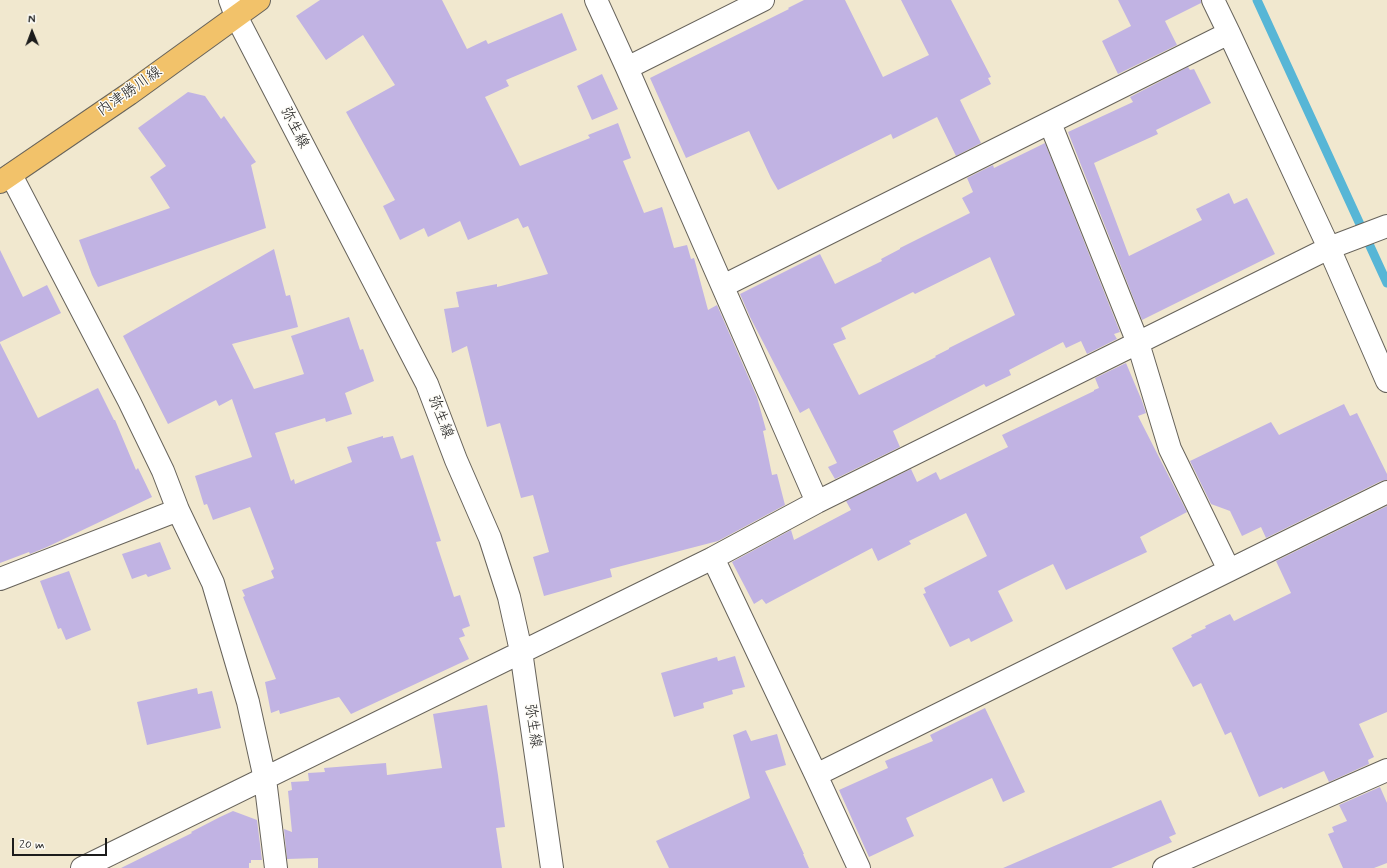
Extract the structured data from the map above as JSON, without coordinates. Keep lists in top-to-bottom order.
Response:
{
  "streets": {
    "main road": ["内津勝川線"],
    "street": ["弥生線"]
  },
  "crossings": [
    ["内津勝川線", "弥生線"]
  ],
  "scale_bar": "20 m",
  "north": "top"
}
